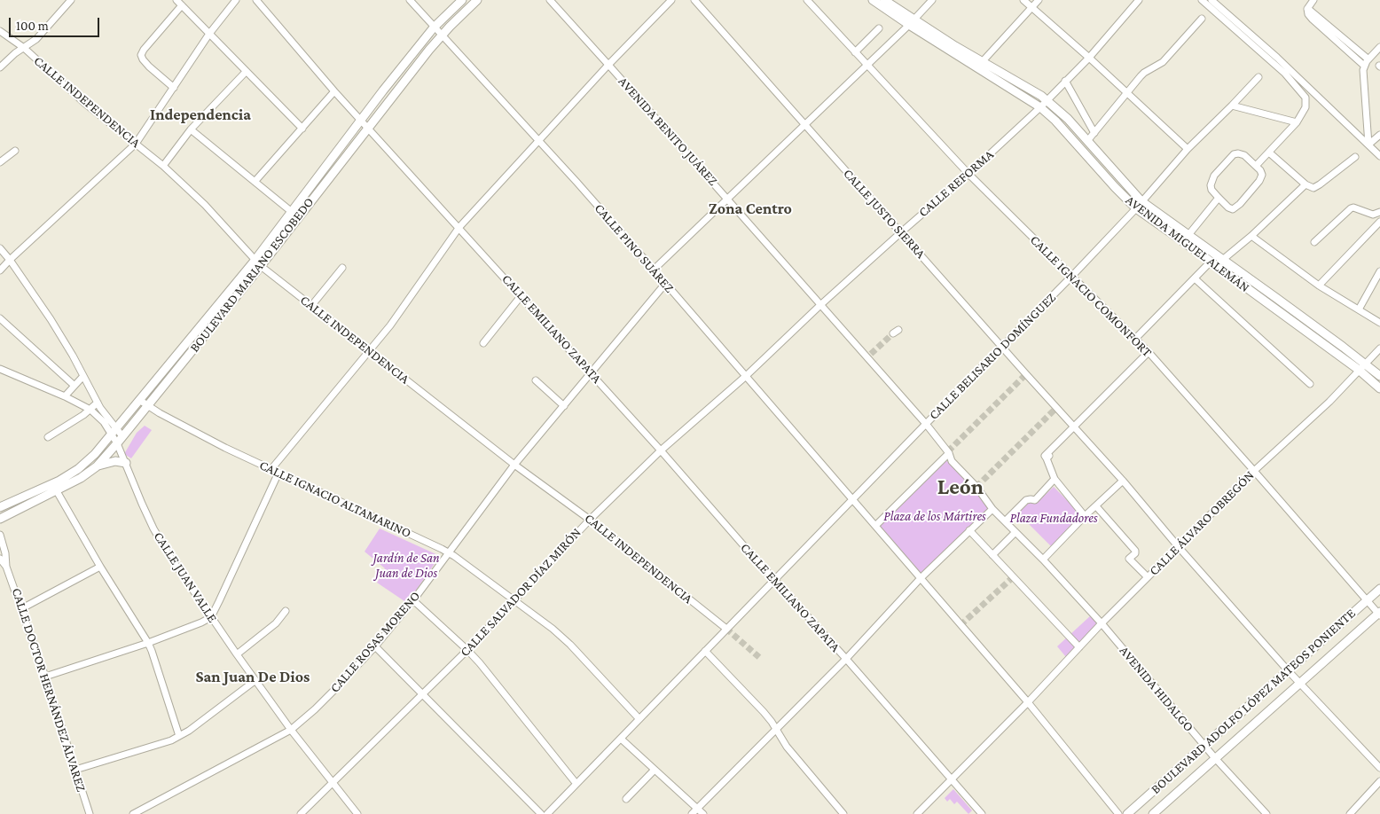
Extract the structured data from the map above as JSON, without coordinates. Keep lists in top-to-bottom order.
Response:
{
  "streets": {
    "main road": ["AVENIDA MIGUEL ALEMÁN", "BOULEVARD MARIANO ESCOBEDO", "BOULEVARD ADOLFO LÓPEZ MATEOS PONIENTE"],
    "street": [
      "CALLE INDEPENDENCIA",
      "AVENIDA BENITO JUÁREZ",
      "CALLE REFORMA",
      "CALLE JUSTO SIERRA",
      "CALLE PINO SUÁREZ",
      "CALLE IGNACIO COMONFORT",
      "CALLE EMILIANO ZAPATA",
      "CALLE BELISARIO DOMÍNGUEZ",
      "CALLE IGNACIO ALTAMARINO",
      "CALLE ÁLVARO OBREGÓN",
      "CALLE JUAN VALLE",
      "CALLE SALVADOR DÍAZ MIRÓN",
      "CALLE ROSAS MORENO",
      "AVENIDA HIDALGO",
      "CALLE DOCTOR HERNÁNDEZ ÁLVAREZ"
    ]
  },
  "crossings": [
    ["CALLE INDEPENDENCIA", "BOULEVARD MARIANO ESCOBEDO"],
    ["CALLE INDEPENDENCIA", "CALLE BELISARIO DOMÍNGUEZ"],
    ["CALLE INDEPENDENCIA", "CALLE SALVADOR DÍAZ MIRÓN"],
    ["CALLE INDEPENDENCIA", "CALLE ROSAS MORENO"],
    ["AVENIDA BENITO JUÁREZ", "CALLE REFORMA"],
    ["AVENIDA BENITO JUÁREZ", "CALLE BELISARIO DOMÍNGUEZ"],
    ["AVENIDA BENITO JUÁREZ", "AVENIDA HIDALGO"],
    ["CALLE REFORMA", "CALLE JUSTO SIERRA"],
    ["CALLE REFORMA", "AVENIDA MIGUEL ALEMÁN"],
    ["CALLE REFORMA", "CALLE PINO SUÁREZ"],
    ["CALLE REFORMA", "CALLE IGNACIO COMONFORT"],
    ["CALLE REFORMA", "CALLE SALVADOR DÍAZ MIRÓN"],
    ["CALLE JUSTO SIERRA", "CALLE BELISARIO DOMÍNGUEZ"],
    ["CALLE JUSTO SIERRA", "CALLE ÁLVARO OBREGÓN"],
    ["CALLE JUSTO SIERRA", "BOULEVARD ADOLFO LÓPEZ MATEOS PONIENTE"],
    ["AVENIDA MIGUEL ALEMÁN", "CALLE BELISARIO DOMÍNGUEZ"],
    ["AVENIDA MIGUEL ALEMÁN", "CALLE ÁLVARO OBREGÓN"],
    ["CALLE PINO SUÁREZ", "BOULEVARD MARIANO ESCOBEDO"],
    ["CALLE PINO SUÁREZ", "CALLE BELISARIO DOMÍNGUEZ"],
    ["CALLE PINO SUÁREZ", "CALLE ÁLVARO OBREGÓN"],
    ["CALLE PINO SUÁREZ", "CALLE SALVADOR DÍAZ MIRÓN"],
    ["CALLE PINO SUÁREZ", "CALLE ROSAS MORENO"],
    ["BOULEVARD MARIANO ESCOBEDO", "CALLE EMILIANO ZAPATA"],
    ["BOULEVARD MARIANO ESCOBEDO", "CALLE IGNACIO ALTAMARINO"],
    ["BOULEVARD MARIANO ESCOBEDO", "CALLE JUAN VALLE"],
    ["CALLE IGNACIO COMONFORT", "CALLE BELISARIO DOMÍNGUEZ"],
    ["CALLE IGNACIO COMONFORT", "CALLE ÁLVARO OBREGÓN"],
    ["CALLE IGNACIO COMONFORT", "BOULEVARD ADOLFO LÓPEZ MATEOS PONIENTE"],
    ["CALLE EMILIANO ZAPATA", "CALLE BELISARIO DOMÍNGUEZ"],
    ["CALLE EMILIANO ZAPATA", "CALLE ÁLVARO OBREGÓN"],
    ["CALLE EMILIANO ZAPATA", "CALLE SALVADOR DÍAZ MIRÓN"],
    ["CALLE EMILIANO ZAPATA", "CALLE ROSAS MORENO"],
    ["CALLE BELISARIO DOMÍNGUEZ", "CALLE IGNACIO ALTAMARINO"],
    ["CALLE IGNACIO ALTAMARINO", "CALLE SALVADOR DÍAZ MIRÓN"],
    ["CALLE IGNACIO ALTAMARINO", "CALLE ROSAS MORENO"],
    ["CALLE ÁLVARO OBREGÓN", "AVENIDA HIDALGO"],
    ["CALLE JUAN VALLE", "CALLE SALVADOR DÍAZ MIRÓN"],
    ["CALLE JUAN VALLE", "CALLE ROSAS MORENO"],
    ["AVENIDA HIDALGO", "BOULEVARD ADOLFO LÓPEZ MATEOS PONIENTE"]
  ],
  "districts": [
    "Independencia",
    "Zona Centro",
    "León",
    "San Juan De Dios"
  ],
  "parks": ["Plaza de los Mártires", "Plaza Fundadores", "Jardín de San Juan de Dios"],
  "scale_bar": "100 m"
}
